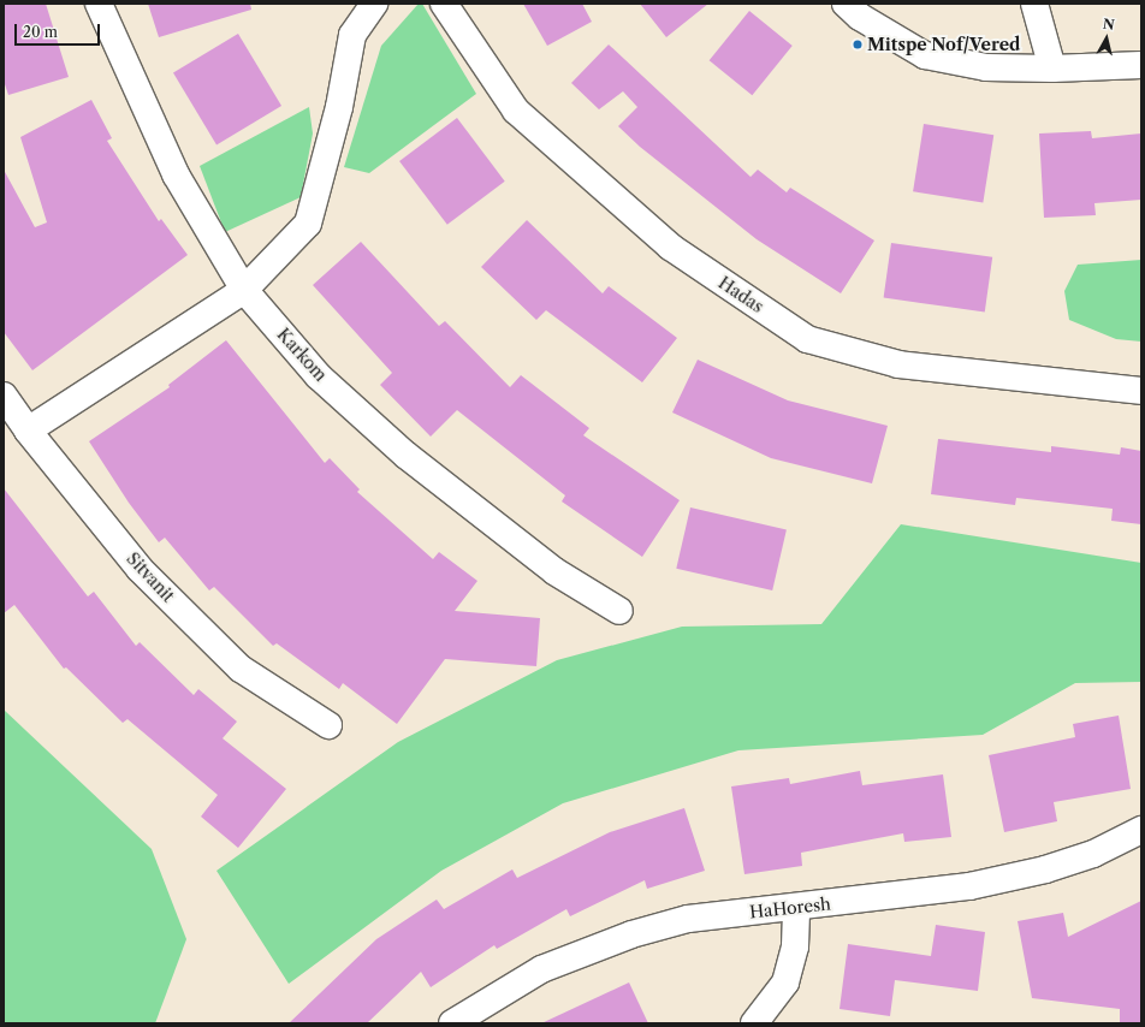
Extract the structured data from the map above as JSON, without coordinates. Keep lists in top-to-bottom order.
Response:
{
  "streets": {
    "street": [
      "Hadas",
      "Karkom",
      "Sitvanit",
      "HaHoresh"
    ]
  },
  "places": ["Mitspe Nof/Vered"],
  "scale_bar": "20 m",
  "north": "top"
}
